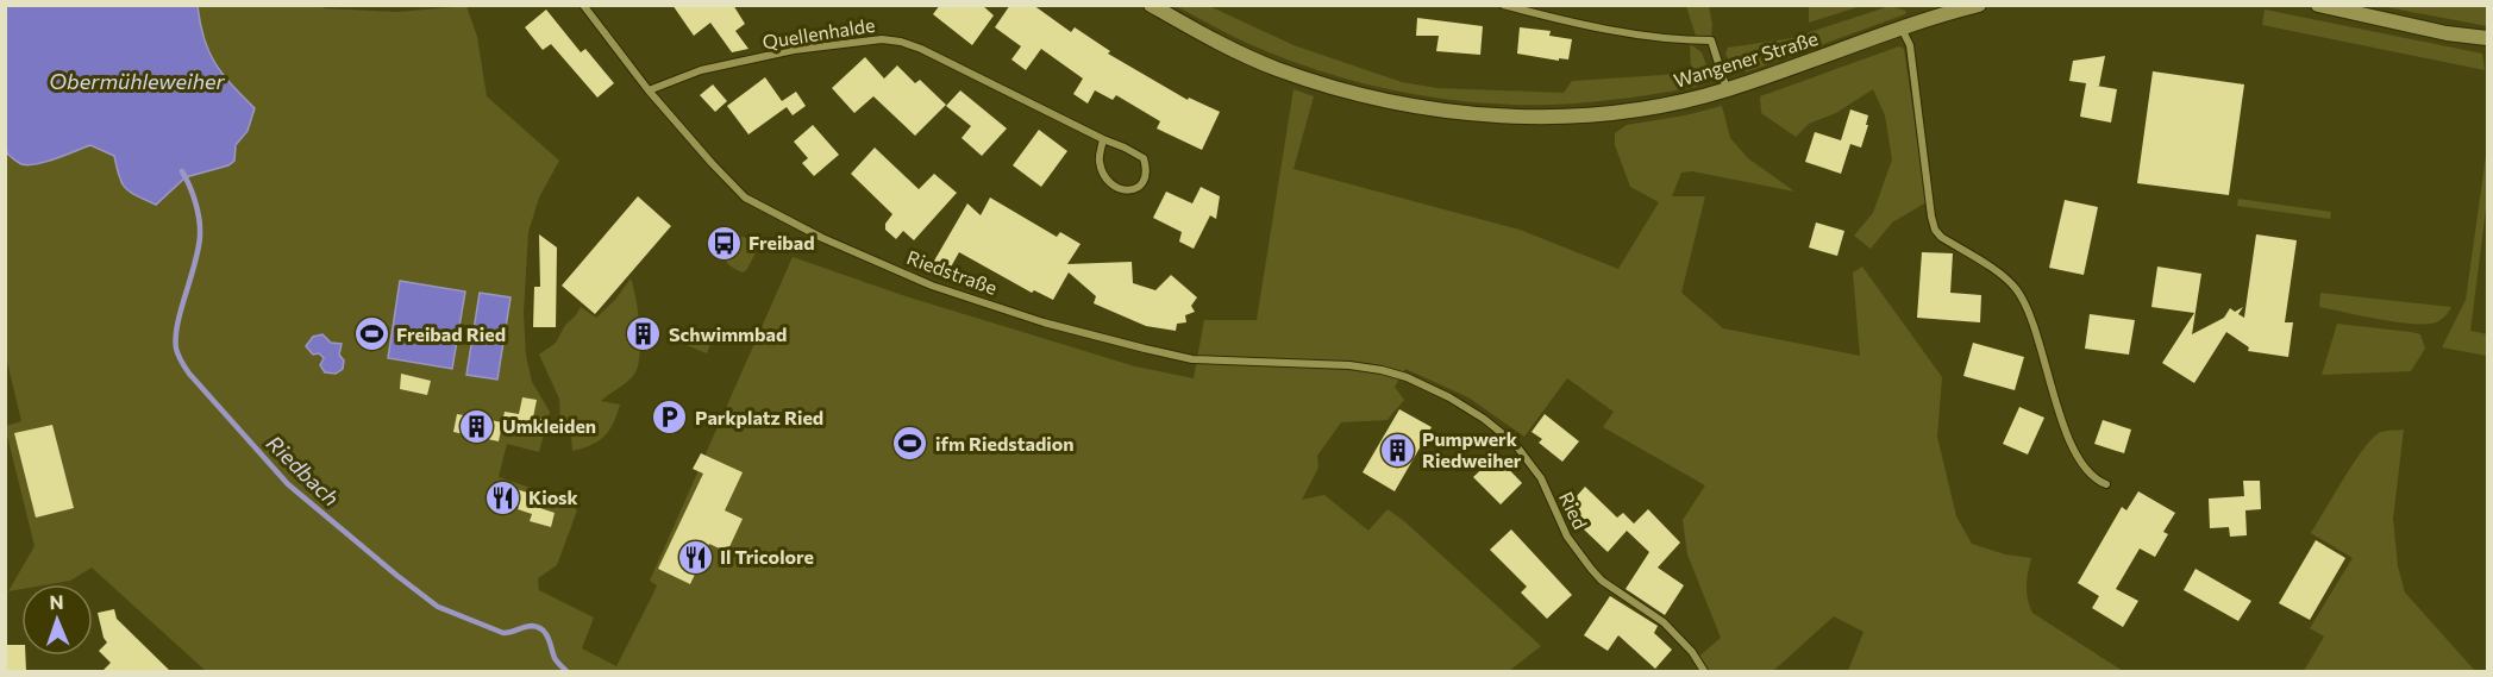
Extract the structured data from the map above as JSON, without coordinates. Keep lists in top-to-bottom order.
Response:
{
  "streets": {
    "main road": ["Wangener Straße"],
    "street": ["Quellenhalde", "Riedstraße", "Ried"]
  },
  "crossings": [
    ["Quellenhalde", "Riedstraße"],
    ["Riedstraße", "Ried"]
  ],
  "water": ["Obermühleweiher", "Riedbach"],
  "places": {
    "bus stop": ["Freibad"],
    "sports": ["Freibad Ried", "ifm Riedstadion"],
    "building": ["Schwimmbad", "Umkleiden", "Pumpwerk Riedweiher"],
    "parking": ["Parkplatz Ried"],
    "restaurant": ["Kiosk", "Il Tricolore"]
  },
  "north": "top"
}
